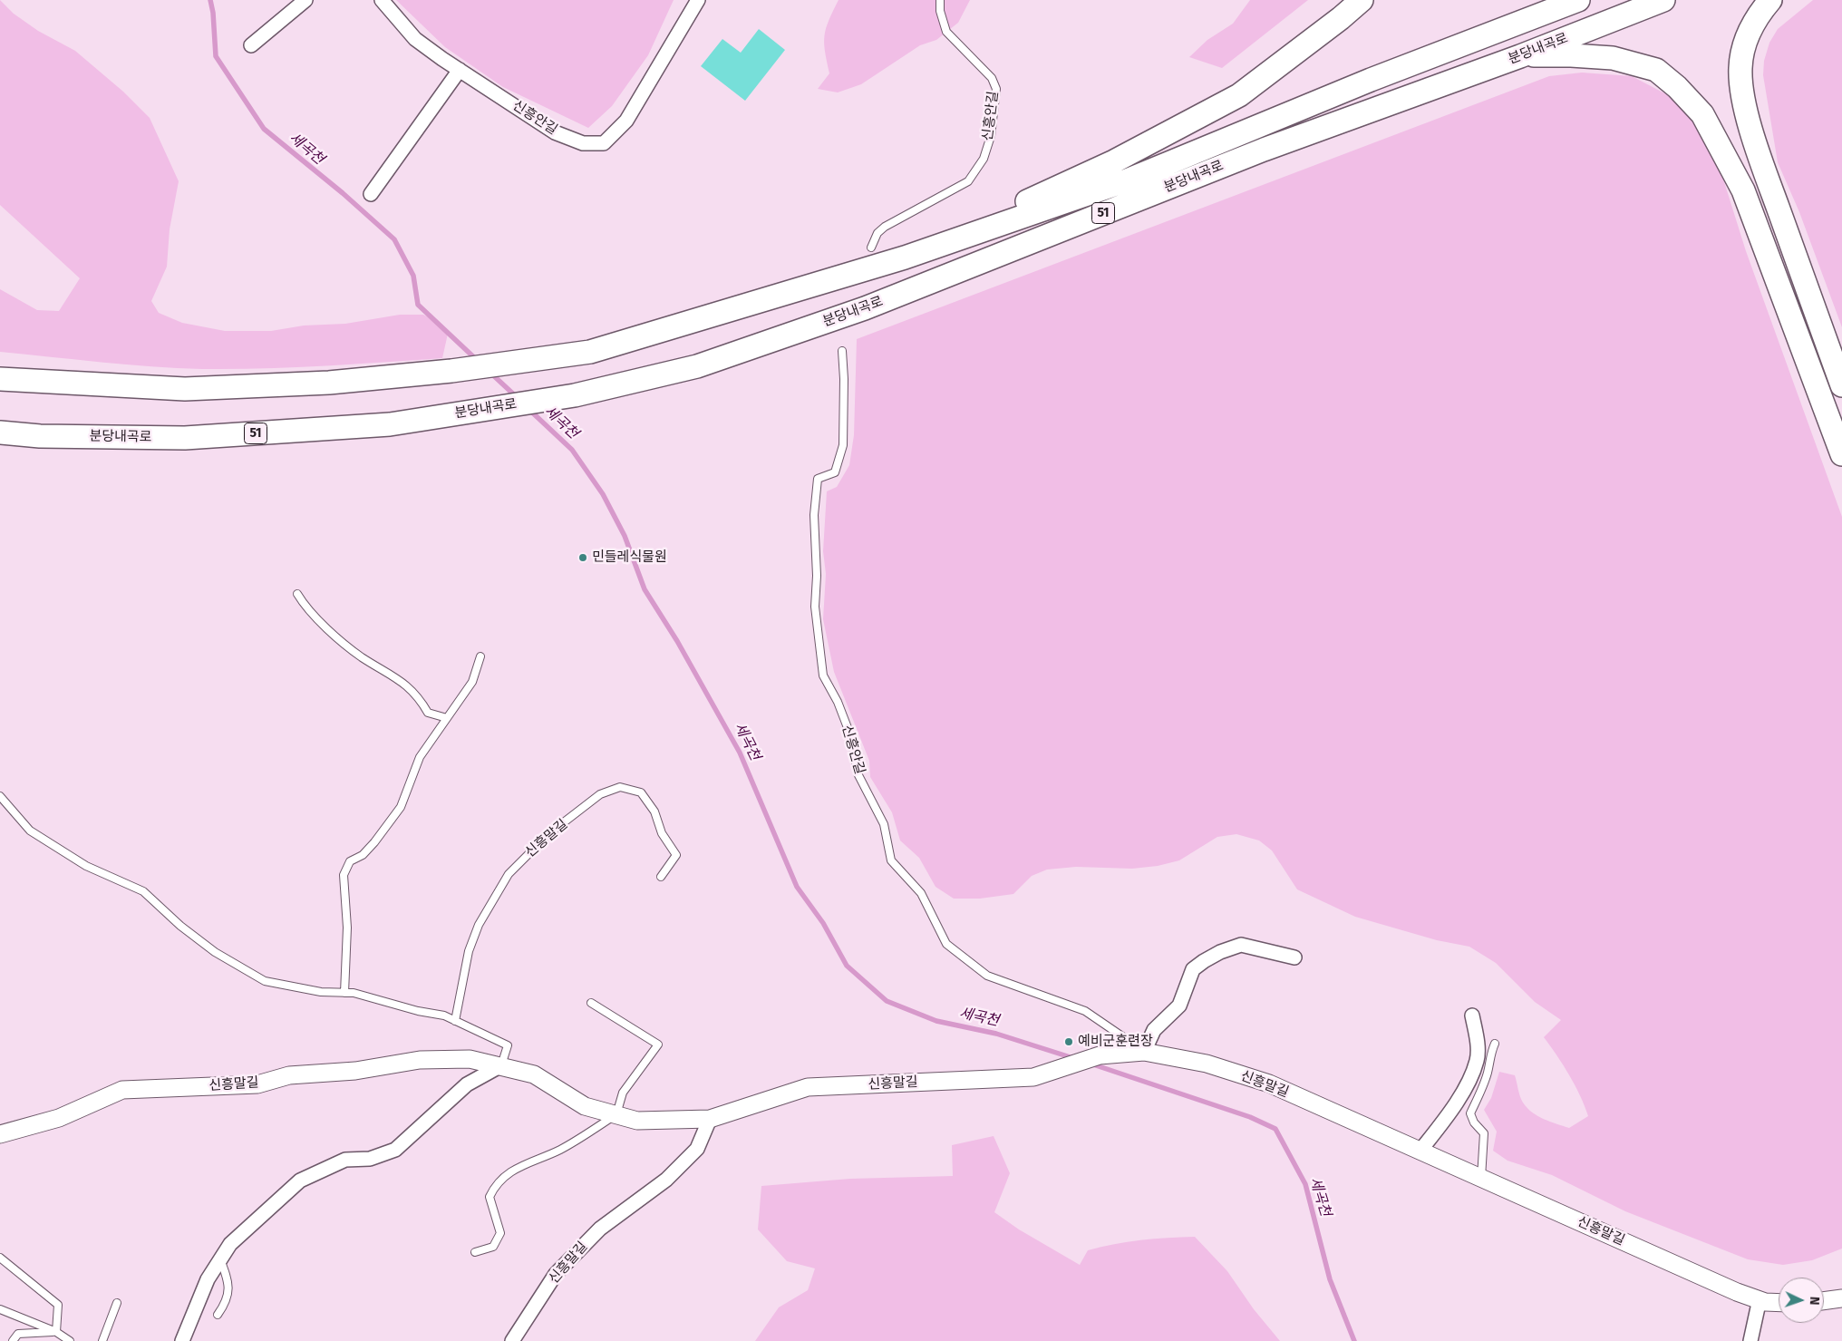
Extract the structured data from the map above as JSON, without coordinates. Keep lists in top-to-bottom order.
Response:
{
  "streets": {
    "highway": ["분당내곡로", "51"],
    "street": ["신흥안길", "신흥말길"]
  },
  "crossings": [
    ["신흥안길", "신흥말길"]
  ],
  "water": ["세곡천"],
  "places": ["민들레식물원", "예비군훈련장"],
  "north": "right"
}
